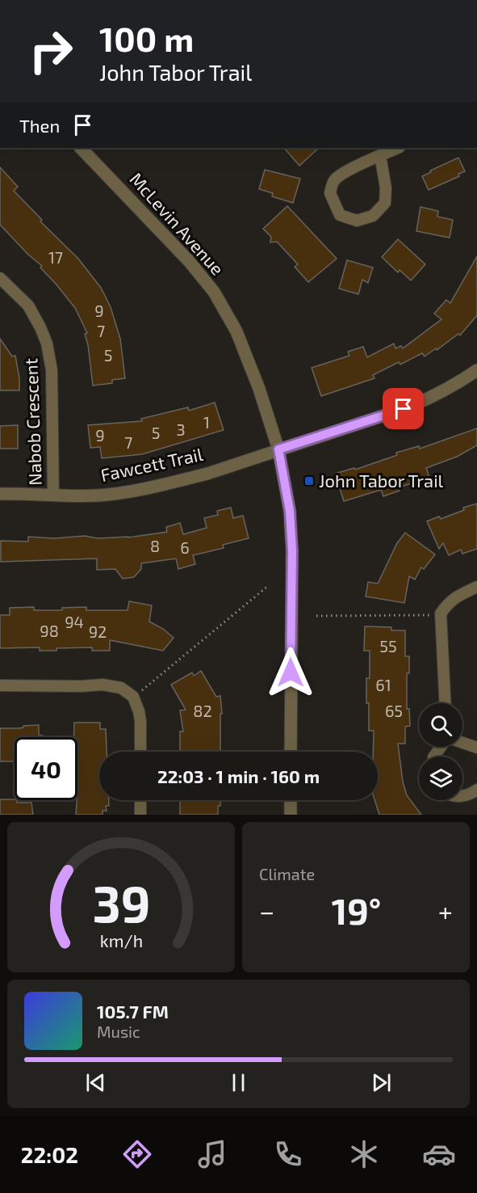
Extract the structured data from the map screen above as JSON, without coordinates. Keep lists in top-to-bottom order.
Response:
{
  "streets": {
    "street": ["McLevin Avenue", "Nabob Crescent", "Fawcett Trail"]
  },
  "crossings": [
    ["McLevin Avenue", "Fawcett Trail"],
    ["Nabob Crescent", "Fawcett Trail"]
  ],
  "places": {
    "transit": ["John Tabor Trail"]
  },
  "house_numbers": [
    "17",
    "9",
    "7",
    "5",
    "1",
    "3",
    "5",
    "9",
    "7",
    "8",
    "6",
    "94",
    "98",
    "92",
    "55",
    "61",
    "82",
    "65"
  ],
  "page": {
    "turn": ["100 m", "John Tabor Trail"],
    "then": "Then",
    "limit": "40",
    "trip": "22:03 · 1 min · 160 m",
    "tile": "Climate",
    "heat": ["−", "19°", "+"],
    "song": ["105.7 FM", "Music"],
    "tabs": "22:02",
    "gauge": ["39", "km/h"]
  }
}
